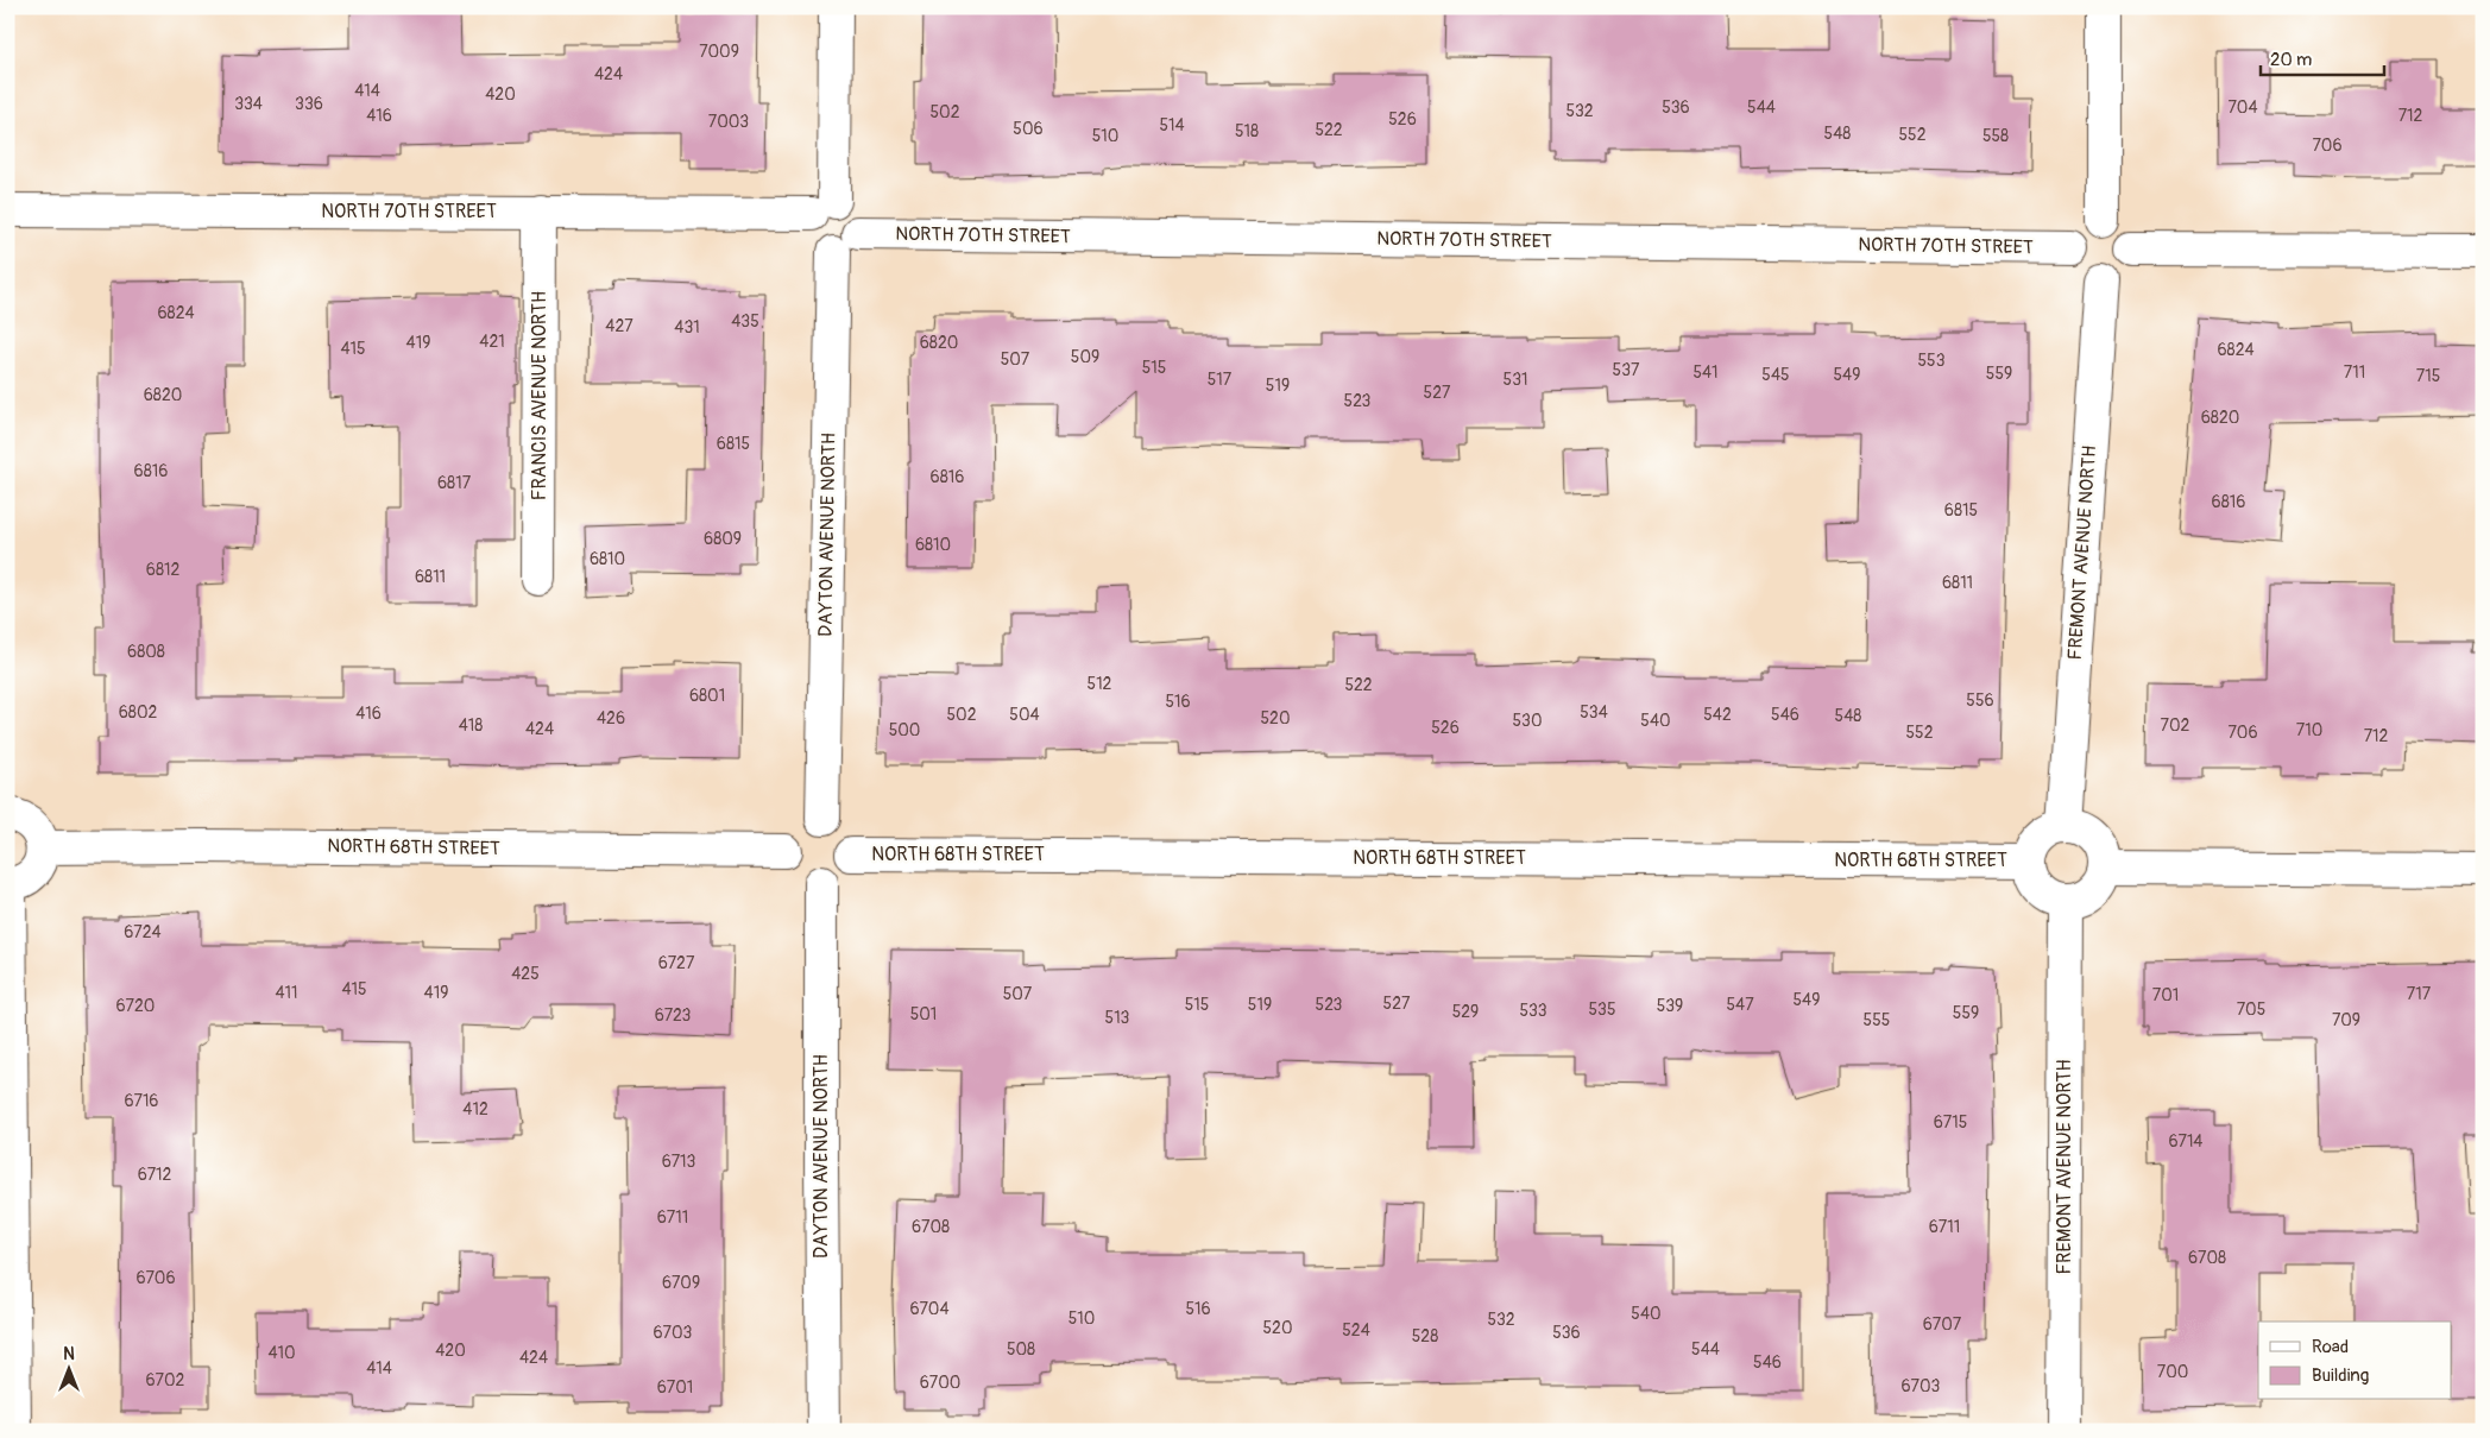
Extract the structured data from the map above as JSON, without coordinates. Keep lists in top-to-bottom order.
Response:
{
  "streets": {
    "street": [
      "NORTH 70TH STREET",
      "FRANCIS AVENUE NORTH",
      "DAYTON AVENUE NORTH",
      "FREMONT AVENUE NORTH",
      "NORTH 68TH STREET"
    ]
  },
  "crossings": [
    ["NORTH 70TH STREET", "FRANCIS AVENUE NORTH"],
    ["NORTH 70TH STREET", "DAYTON AVENUE NORTH"],
    ["NORTH 70TH STREET", "FREMONT AVENUE NORTH"],
    ["DAYTON AVENUE NORTH", "NORTH 68TH STREET"],
    ["FREMONT AVENUE NORTH", "NORTH 68TH STREET"]
  ],
  "house_numbers": [
    "7009",
    "424",
    "414",
    "420",
    "334",
    "336",
    "536",
    "544",
    "704",
    "532",
    "502",
    "416",
    "712",
    "526",
    "7003",
    "514",
    "506",
    "522",
    "518",
    "548",
    "552",
    "510",
    "558",
    "706",
    "6824",
    "435",
    "427",
    "431",
    "421",
    "419",
    "6820",
    "415",
    "6824",
    "509",
    "507",
    "553",
    "515",
    "537",
    "541",
    "711",
    "559",
    "545",
    "549",
    "715",
    "517",
    "531",
    "519",
    "527",
    "6820",
    "523",
    "6820",
    "6815",
    "6816",
    "6816",
    "6817",
    "6816",
    "6815",
    "6809",
    "6810",
    "6810",
    "6812",
    "6811",
    "6811",
    "6808",
    "512",
    "522",
    "6801",
    "556",
    "516",
    "6802",
    "534",
    "416",
    "502",
    "504",
    "542",
    "546",
    "548",
    "426",
    "520",
    "530",
    "540",
    "418",
    "702",
    "526",
    "424",
    "500",
    "710",
    "552",
    "706",
    "712",
    "6724",
    "6727",
    "425",
    "415",
    "411",
    "419",
    "507",
    "717",
    "701",
    "549",
    "527",
    "515",
    "519",
    "523",
    "547",
    "6720",
    "539",
    "535",
    "705",
    "533",
    "529",
    "559",
    "501",
    "6723",
    "513",
    "555",
    "709",
    "6716",
    "412",
    "6715",
    "6714",
    "6713",
    "6712",
    "6711",
    "6708",
    "6711",
    "6708",
    "6706",
    "6709",
    "6704",
    "516",
    "540",
    "510",
    "532",
    "6707",
    "520",
    "524",
    "6703",
    "536",
    "528",
    "508",
    "544",
    "420",
    "410",
    "424",
    "546",
    "414",
    "700",
    "6702",
    "6700",
    "6703",
    "6701"
  ],
  "legend": ["Road", "Building"],
  "scale_bar": "20 m",
  "north": "top"
}
